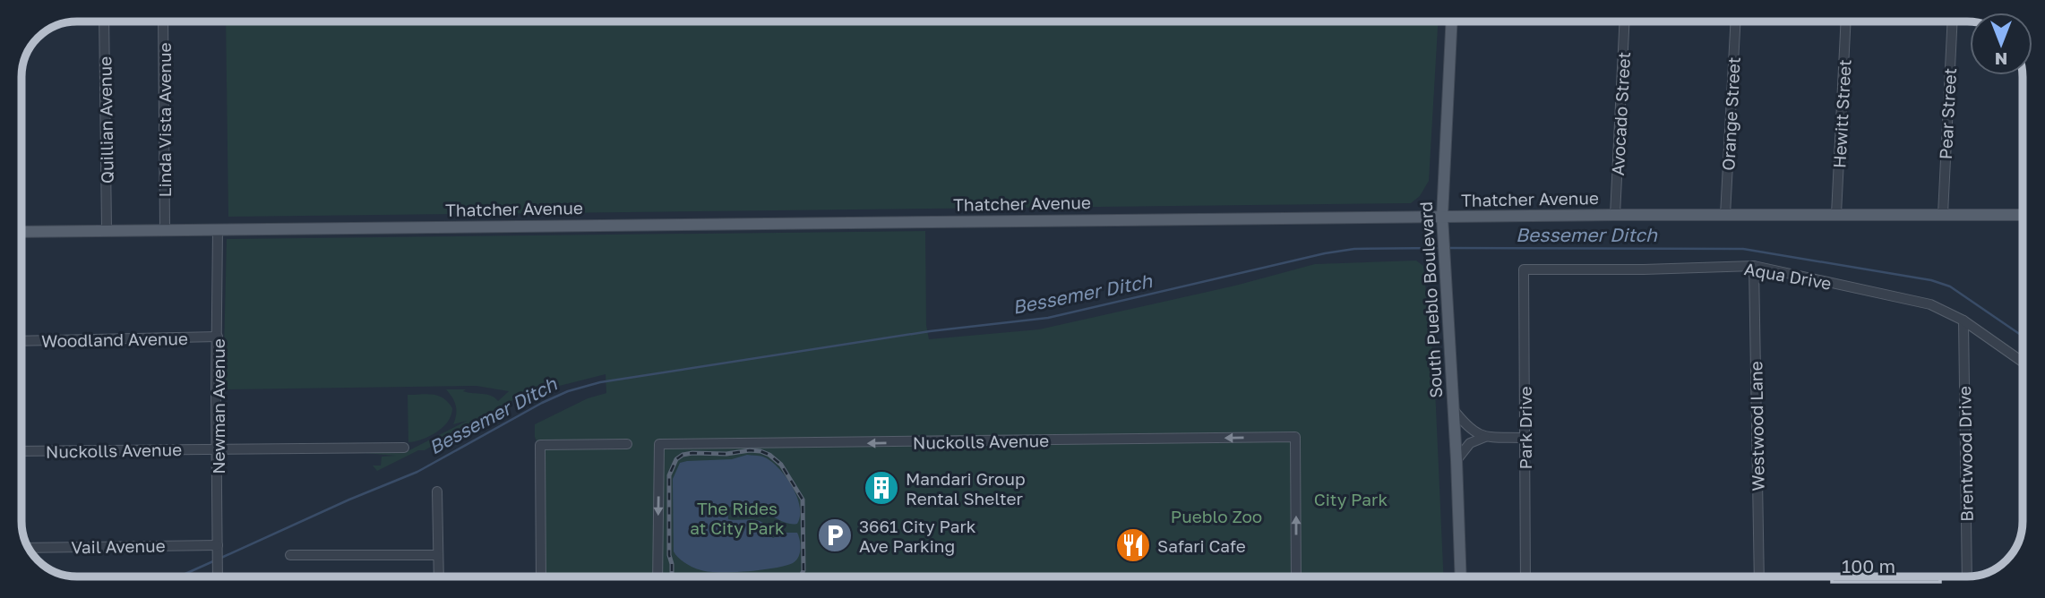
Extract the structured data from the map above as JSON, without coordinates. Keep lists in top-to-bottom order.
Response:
{
  "streets": {
    "main road": ["Thatcher Avenue", "South Pueblo Boulevard"],
    "street": [
      "Avocado Street",
      "Orange Street",
      "Hewitt Street",
      "Pear Street",
      "Quillian Avenue",
      "Linda Vista Avenue",
      "Aqua Drive",
      "Woodland Avenue",
      "Newman Avenue",
      "Westwood Lane",
      "Park Drive",
      "Nuckolls Avenue",
      "Brentwood Drive",
      "Vail Avenue"
    ]
  },
  "crossings": [
    ["Avocado Street", "Thatcher Avenue"],
    ["Orange Street", "Thatcher Avenue"],
    ["Hewitt Street", "Thatcher Avenue"],
    ["Pear Street", "Thatcher Avenue"],
    ["Quillian Avenue", "Thatcher Avenue"],
    ["Linda Vista Avenue", "Thatcher Avenue"],
    ["Thatcher Avenue", "South Pueblo Boulevard"],
    ["Thatcher Avenue", "Newman Avenue"],
    ["Aqua Drive", "Westwood Lane"],
    ["Aqua Drive", "Park Drive"],
    ["Aqua Drive", "Brentwood Drive"],
    ["Woodland Avenue", "Newman Avenue"],
    ["Newman Avenue", "Nuckolls Avenue"],
    ["Newman Avenue", "Vail Avenue"]
  ],
  "water": ["Bessemer Ditch"],
  "parks": ["City Park", "The Rides at City Park", "Pueblo Zoo"],
  "places": {
    "building": ["Mandari Group Rental Shelter"],
    "parking": ["3661 City Park Ave Parking"],
    "restaurant": ["Safari Cafe"]
  },
  "scale_bar": "100 m",
  "north": "bottom"
}
